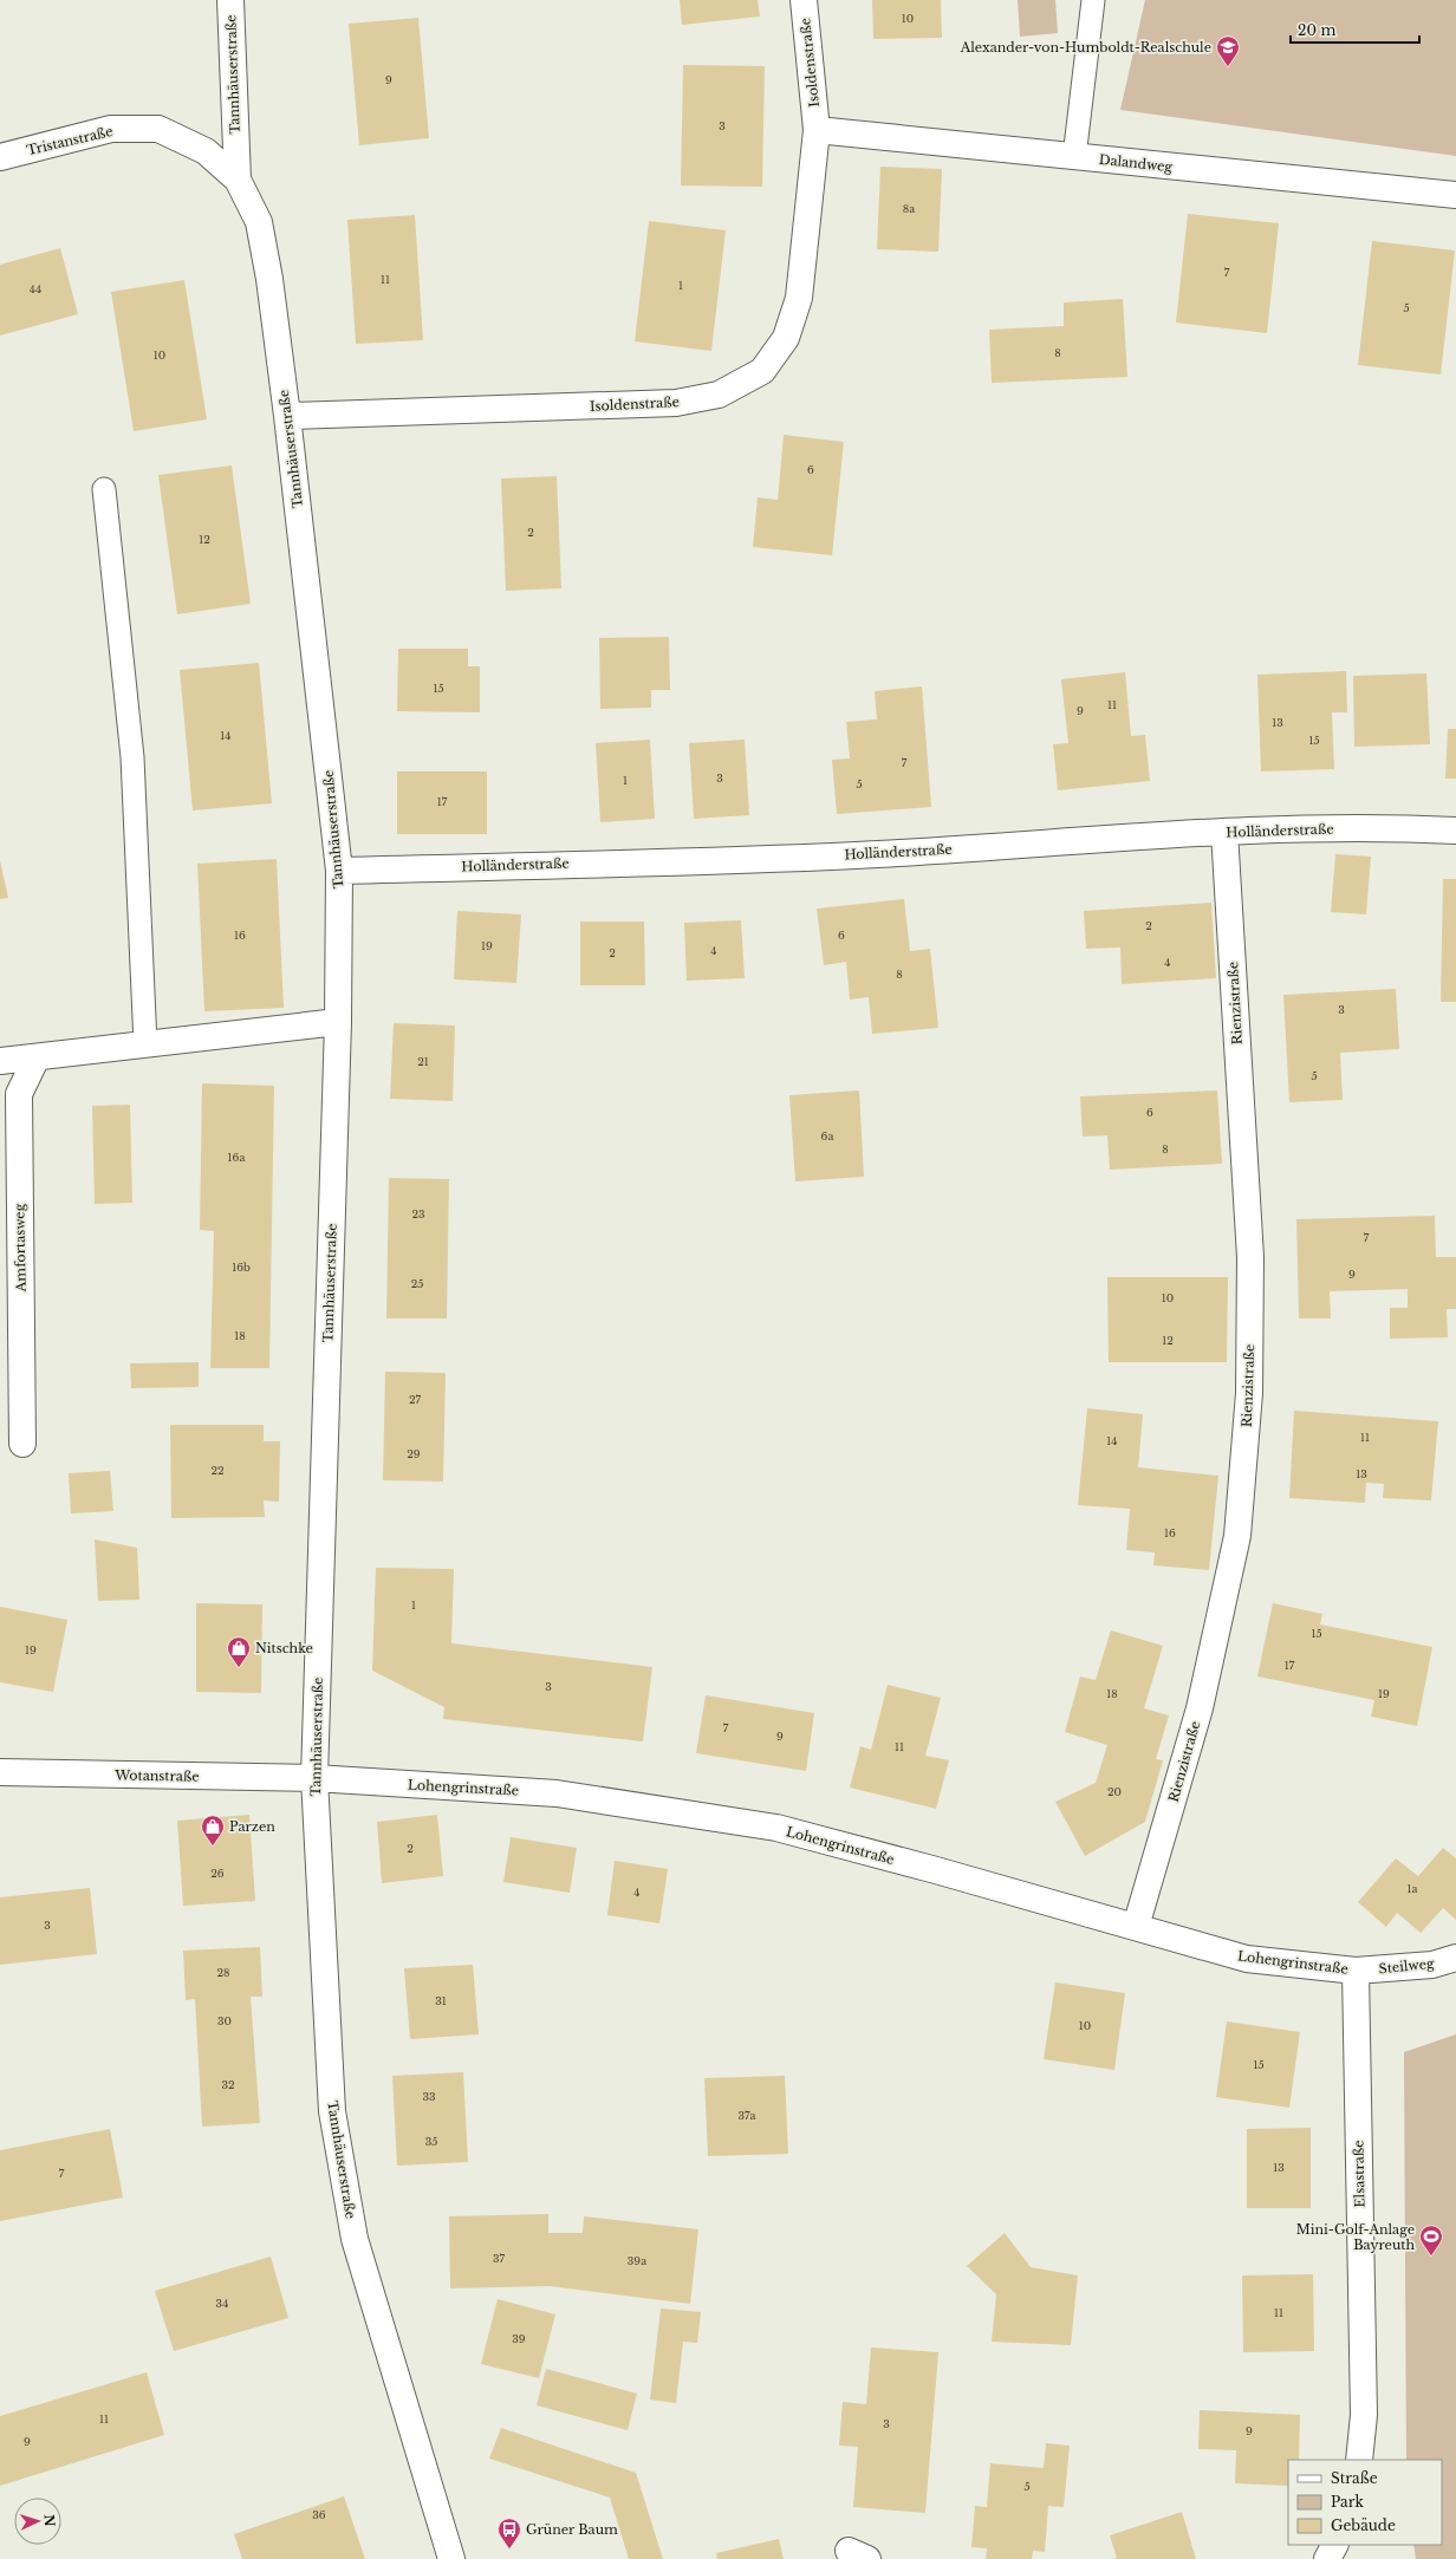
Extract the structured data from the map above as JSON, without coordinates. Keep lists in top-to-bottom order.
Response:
{
  "streets": {
    "street": [
      "Isoldenstraße",
      "Tannhäuserstraße",
      "Tristanstraße",
      "Dalandweg",
      "Holländerstraße",
      "Rienzistraße",
      "Amfortasweg",
      "Wotanstraße",
      "Lohengrinstraße",
      "Steilweg",
      "Elsastraße"
    ]
  },
  "crossings": [
    ["Isoldenstraße", "Tannhäuserstraße"],
    ["Isoldenstraße", "Dalandweg"],
    ["Tannhäuserstraße", "Tristanstraße"],
    ["Tannhäuserstraße", "Holländerstraße"],
    ["Tannhäuserstraße", "Wotanstraße"],
    ["Tannhäuserstraße", "Lohengrinstraße"],
    ["Holländerstraße", "Rienzistraße"],
    ["Rienzistraße", "Lohengrinstraße"],
    ["Wotanstraße", "Lohengrinstraße"],
    ["Lohengrinstraße", "Steilweg"],
    ["Lohengrinstraße", "Elsastraße"],
    ["Steilweg", "Elsastraße"]
  ],
  "places": {
    "school or university": ["Alexander-von-Humboldt-Realschule"],
    "shop": ["Nitschke", "Parzen"],
    "sports": ["Mini-Golf-Anlage Bayreuth"],
    "bus stop": ["Grüner Baum"]
  },
  "house_numbers": [
    "10",
    "9",
    "3",
    "8a",
    "7",
    "11",
    "1",
    "44",
    "5",
    "8",
    "10",
    "6",
    "2",
    "12",
    "15",
    "11",
    "9",
    "13",
    "14",
    "15",
    "7",
    "3",
    "1",
    "5",
    "17",
    "2",
    "16",
    "6",
    "19",
    "4",
    "2",
    "4",
    "8",
    "3",
    "21",
    "5",
    "6",
    "6a",
    "8",
    "16a",
    "23",
    "7",
    "16b",
    "9",
    "25",
    "10",
    "18",
    "12",
    "27",
    "11",
    "14",
    "29",
    "22",
    "13",
    "16",
    "1",
    "15",
    "19",
    "17",
    "3",
    "18",
    "19",
    "7",
    "9",
    "11",
    "20",
    "2",
    "26",
    "1a",
    "4",
    "3",
    "28",
    "31",
    "30",
    "10",
    "15",
    "32",
    "33",
    "37a",
    "35",
    "13",
    "7",
    "37",
    "39a",
    "34",
    "11",
    "39",
    "11",
    "3",
    "9",
    "9",
    "5",
    "36"
  ],
  "legend": ["Straße", "Park", "Gebäude"],
  "scale_bar": "20 m",
  "north": "right"
}
